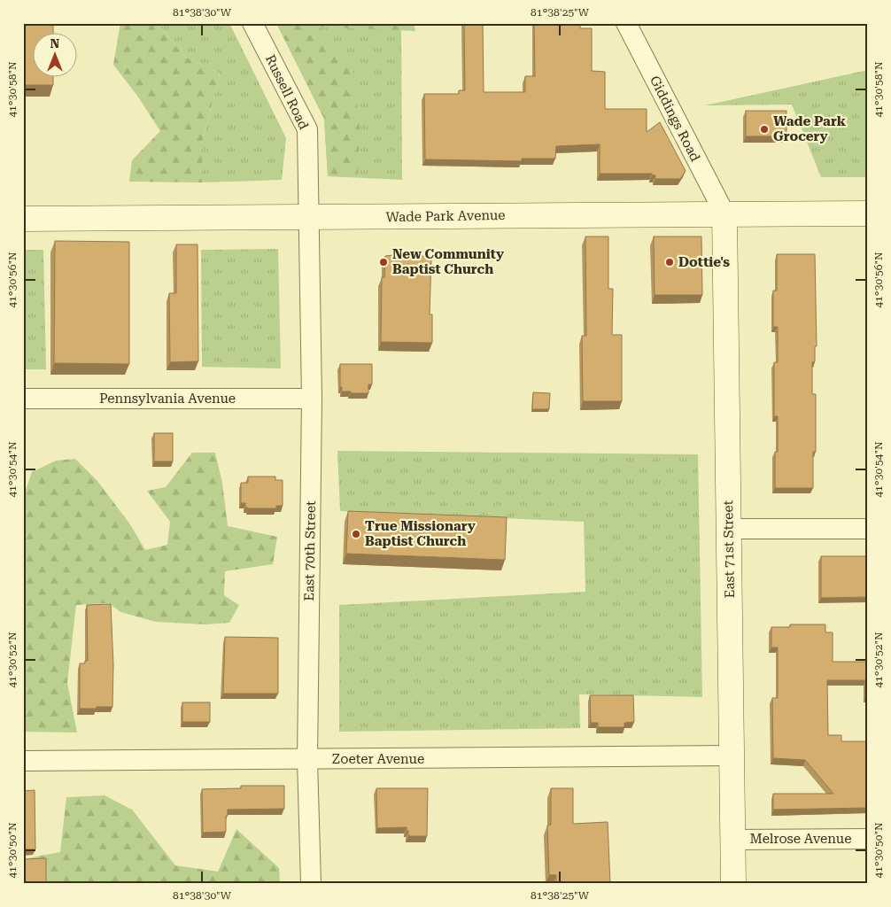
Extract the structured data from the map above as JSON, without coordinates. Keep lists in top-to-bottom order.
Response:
{
  "streets": {
    "street": [
      "Russell Road",
      "Giddings Road",
      "Wade Park Avenue",
      "Pennsylvania Avenue",
      "East 71st Street",
      "East 70th Street",
      "Zoeter Avenue",
      "Melrose Avenue"
    ]
  },
  "crossings": [
    ["Russell Road", "Wade Park Avenue"],
    ["Russell Road", "East 70th Street"],
    ["Giddings Road", "Wade Park Avenue"],
    ["Giddings Road", "East 71st Street"],
    ["Wade Park Avenue", "East 71st Street"],
    ["Wade Park Avenue", "East 70th Street"],
    ["Pennsylvania Avenue", "East 70th Street"],
    ["East 71st Street", "Zoeter Avenue"],
    ["East 71st Street", "Melrose Avenue"],
    ["East 70th Street", "Zoeter Avenue"]
  ],
  "places": [
    "Wade Park Grocery",
    "New Community Baptist Church",
    "Dottie's",
    "True Missionary Baptist Church"
  ],
  "north": "top",
  "coordinates": [
    "81°38'30\"W",
    "81°38'25\"W",
    "41°30'58\"N",
    "41°30'56\"N",
    "41°30'54\"N",
    "41°30'52\"N",
    "41°30'50\"N"
  ]
}
